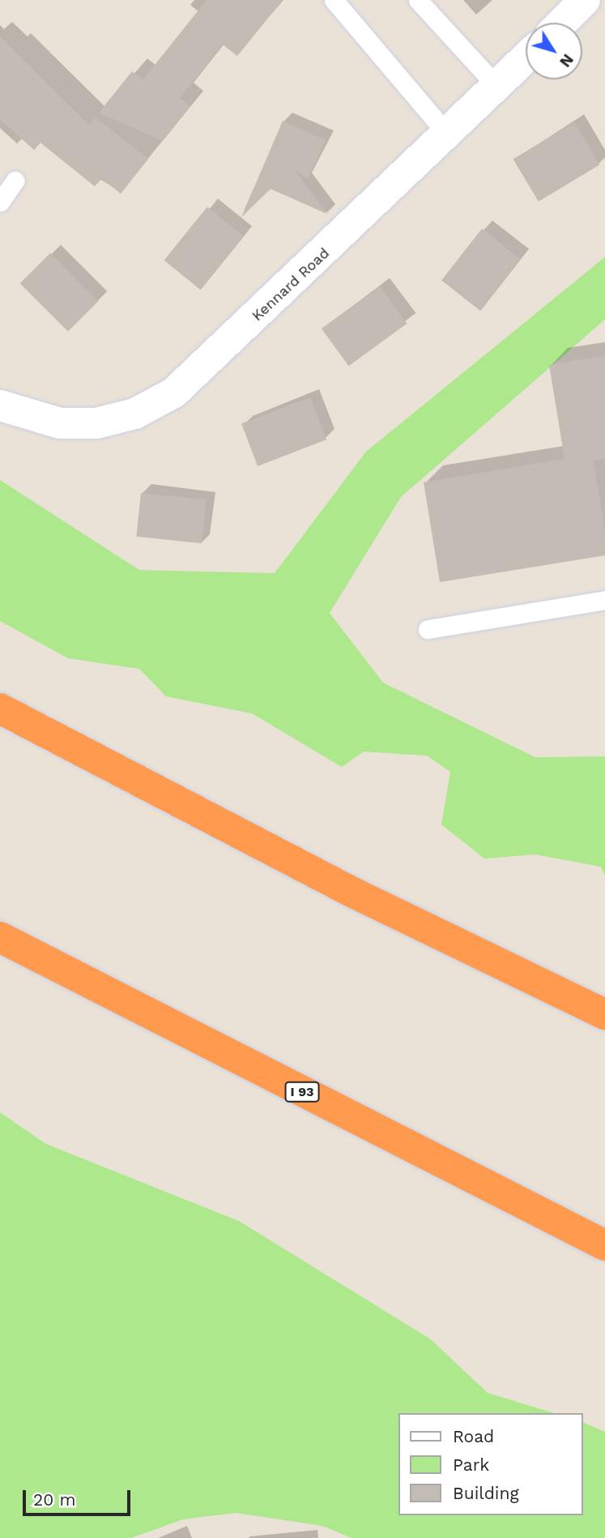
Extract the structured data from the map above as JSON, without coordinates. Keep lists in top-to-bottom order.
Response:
{
  "streets": {
    "highway": ["I 93"],
    "street": ["Kennard Road"]
  },
  "legend": ["Road", "Park", "Building"],
  "scale_bar": "20 m",
  "north": "bottom right"
}
